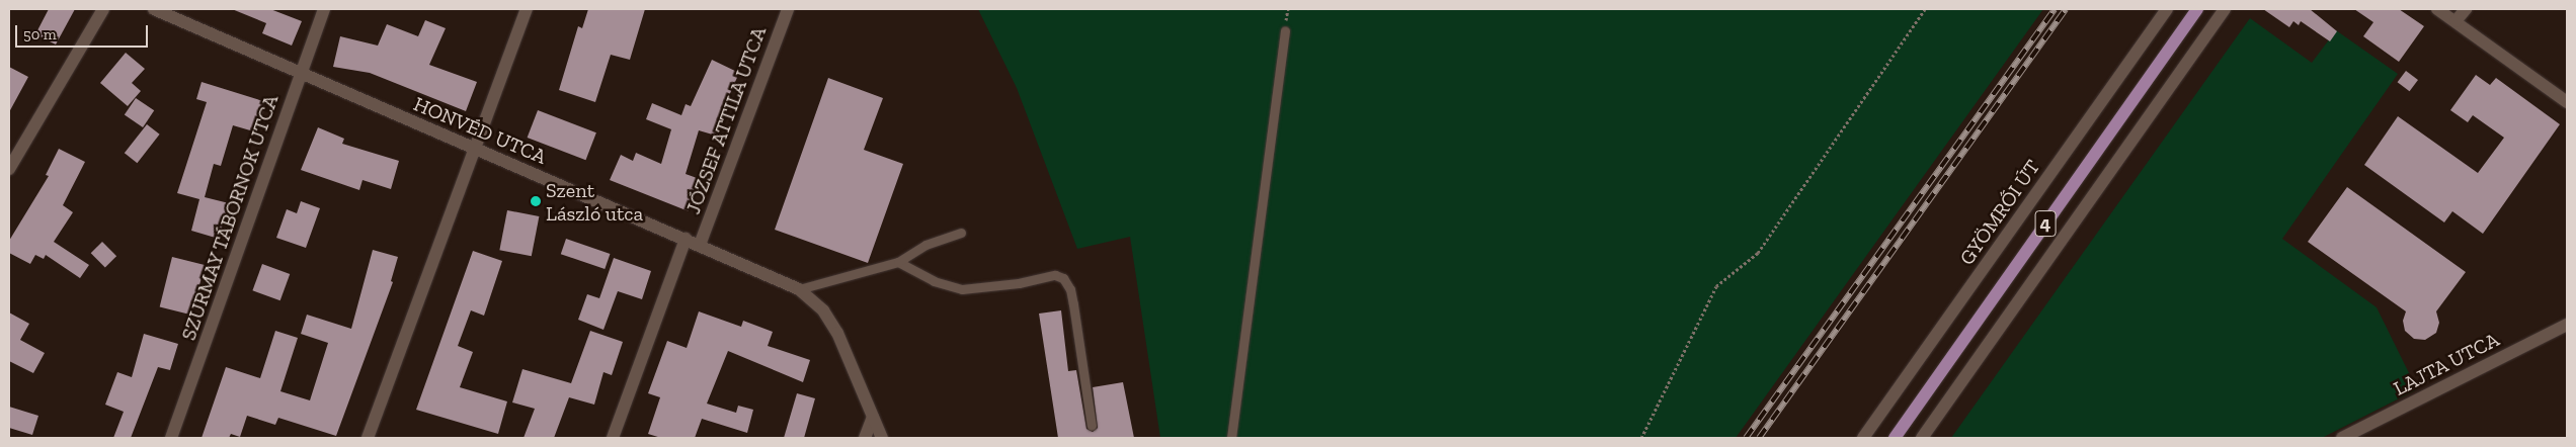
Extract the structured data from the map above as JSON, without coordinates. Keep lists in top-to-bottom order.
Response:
{
  "streets": {
    "main road": ["4"],
    "street": [
      "JÓZSEF ATTILA UTCA",
      "HONVÉD UTCA",
      "GYÖMRŐI ÚT",
      "SZURMAY TÁBORNOK UTCA",
      "LAJTA UTCA"
    ]
  },
  "crossings": [
    ["JÓZSEF ATTILA UTCA", "HONVÉD UTCA"],
    ["HONVÉD UTCA", "SZURMAY TÁBORNOK UTCA"]
  ],
  "places": ["Szent László utca"],
  "scale_bar": "50 m"
}
